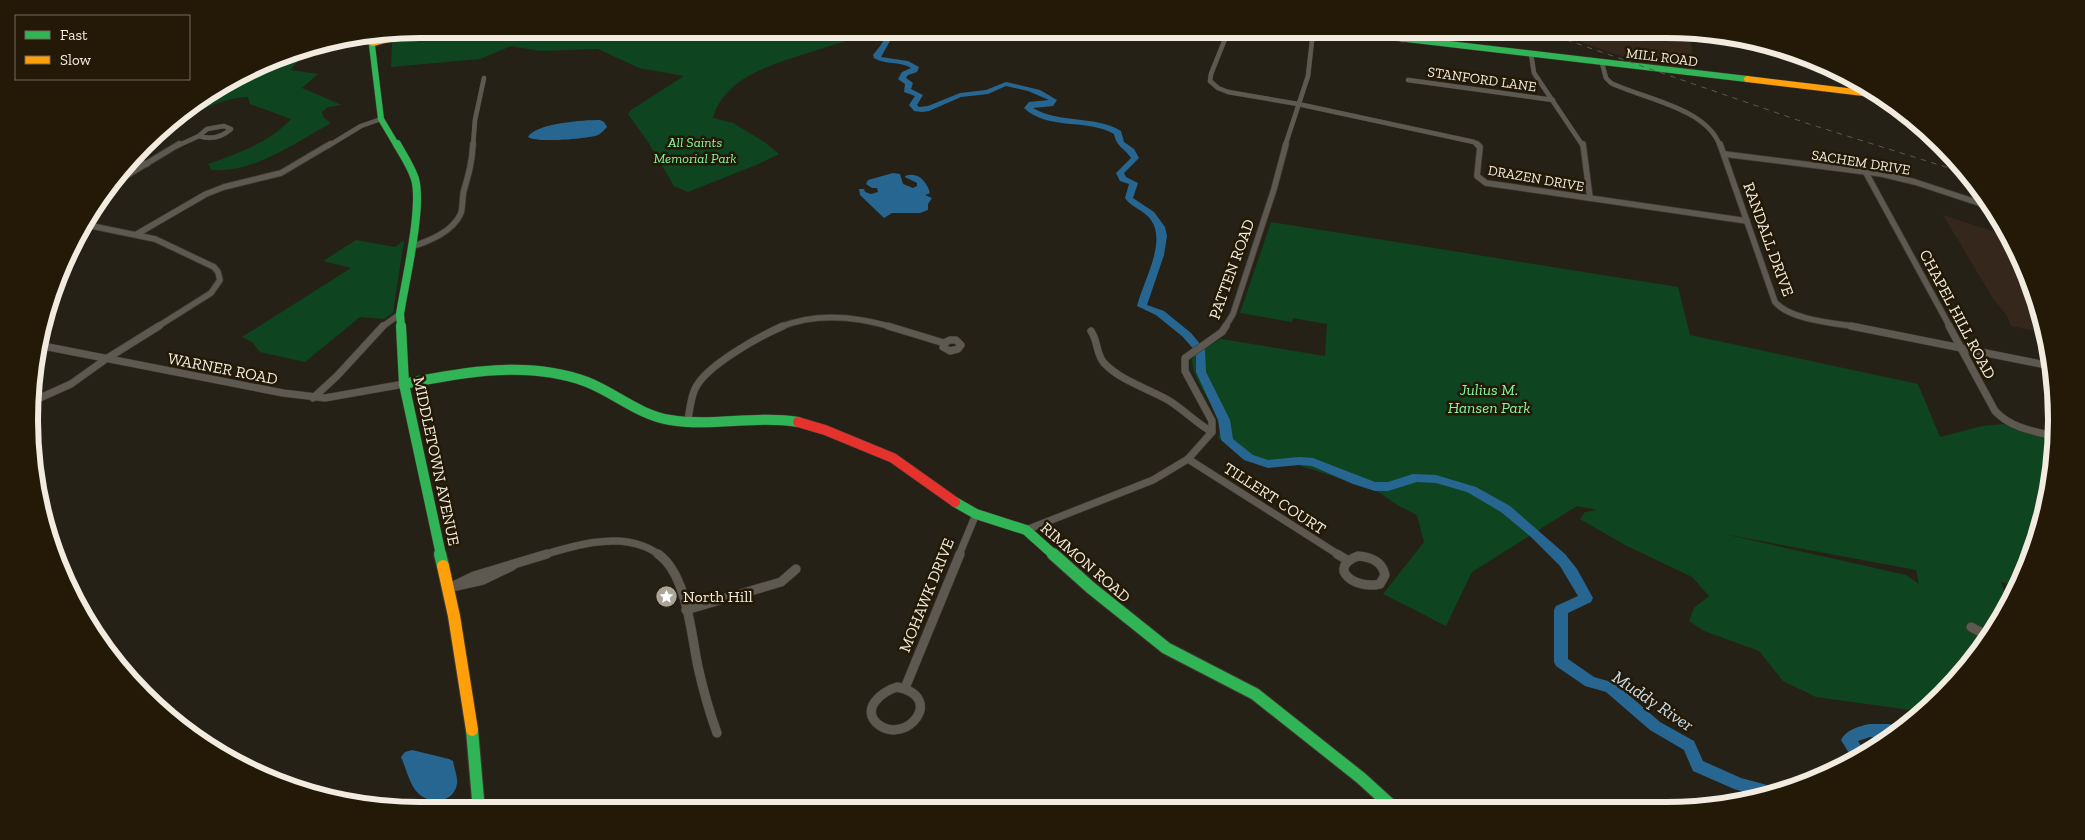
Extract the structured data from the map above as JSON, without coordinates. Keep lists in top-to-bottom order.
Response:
{
  "streets": {
    "street": [
      "MILL ROAD",
      "STANFORD LANE",
      "SACHEM DRIVE",
      "DRAZEN DRIVE",
      "RANDALL DRIVE",
      "PATTEN ROAD",
      "CHAPEL HILL ROAD",
      "WARNER ROAD",
      "MIDDLETOWN AVENUE",
      "TILLERT COURT",
      "RIMMON ROAD",
      "MOHAWK DRIVE"
    ]
  },
  "crossings": [
    ["MILL ROAD", "RANDALL DRIVE"],
    ["SACHEM DRIVE", "RANDALL DRIVE"],
    ["SACHEM DRIVE", "CHAPEL HILL ROAD"],
    ["DRAZEN DRIVE", "RANDALL DRIVE"],
    ["DRAZEN DRIVE", "PATTEN ROAD"],
    ["RANDALL DRIVE", "CHAPEL HILL ROAD"],
    ["WARNER ROAD", "MIDDLETOWN AVENUE"],
    ["WARNER ROAD", "RIMMON ROAD"],
    ["MIDDLETOWN AVENUE", "RIMMON ROAD"],
    ["RIMMON ROAD", "MOHAWK DRIVE"]
  ],
  "water": ["Muddy River"],
  "parks": ["All Saints Memorial Park", "Julius M. Hansen Park"],
  "places": {
    "place": ["North Hill"]
  },
  "legend": ["Fast", "Slow"]
}
